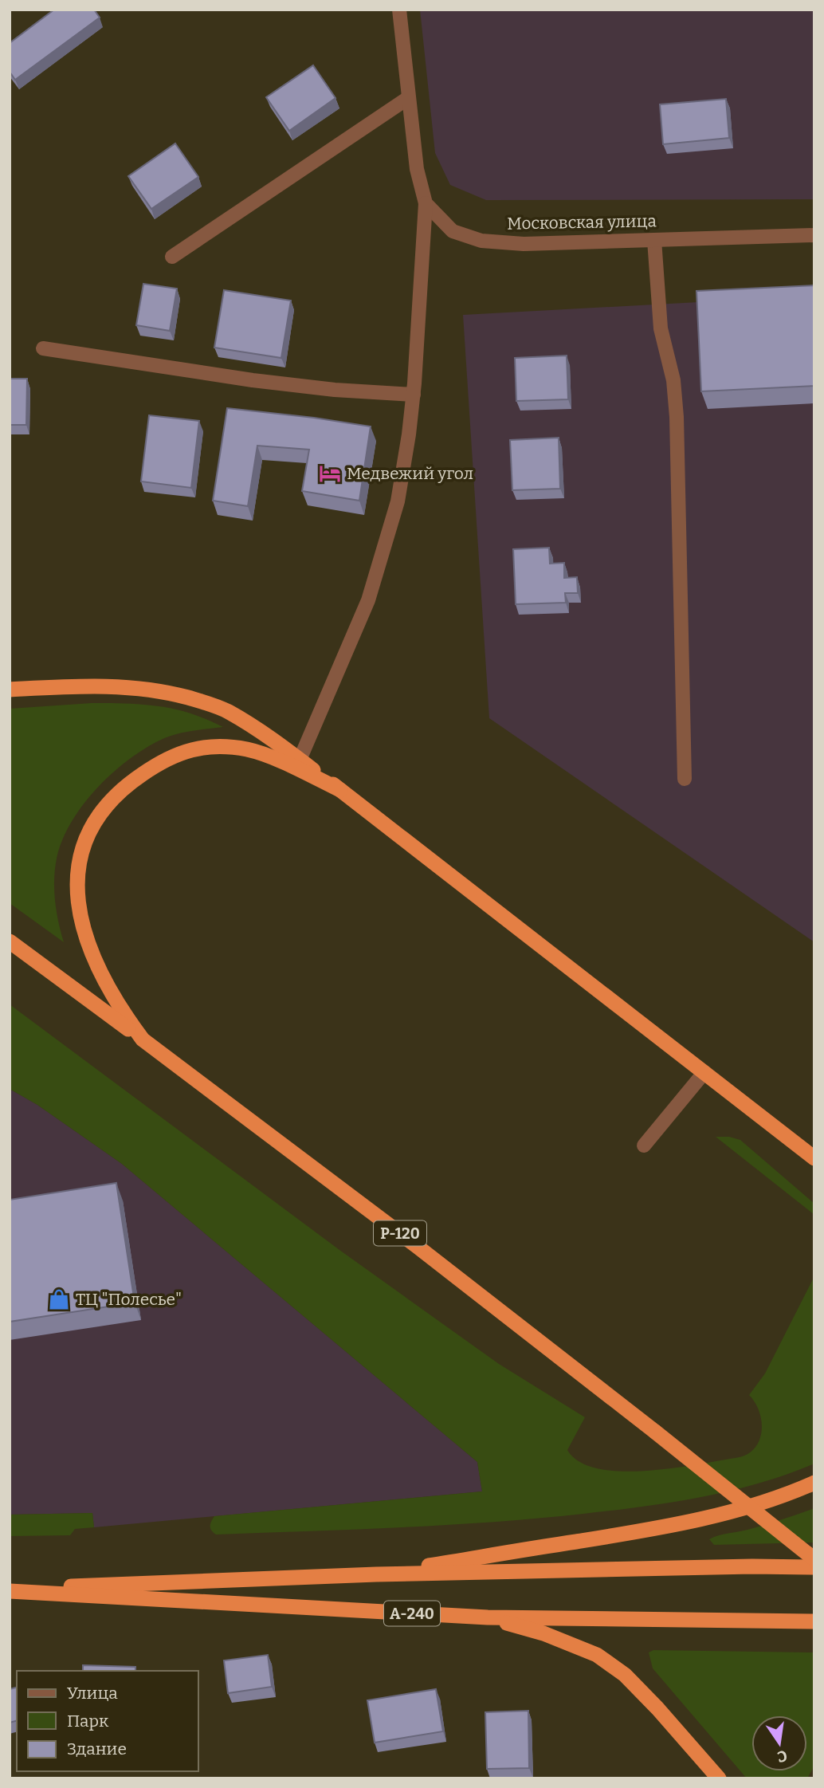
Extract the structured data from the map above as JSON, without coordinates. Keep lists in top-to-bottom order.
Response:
{
  "streets": {
    "highway": ["Р-120", "А-240"],
    "street": ["Московская улица"]
  },
  "places": {
    "hotel": ["Медвежий угол"],
    "shop": ["ТЦ \"Полесье\""]
  },
  "legend": ["Улица", "Парк", "Здание"],
  "north": "bottom"
}
